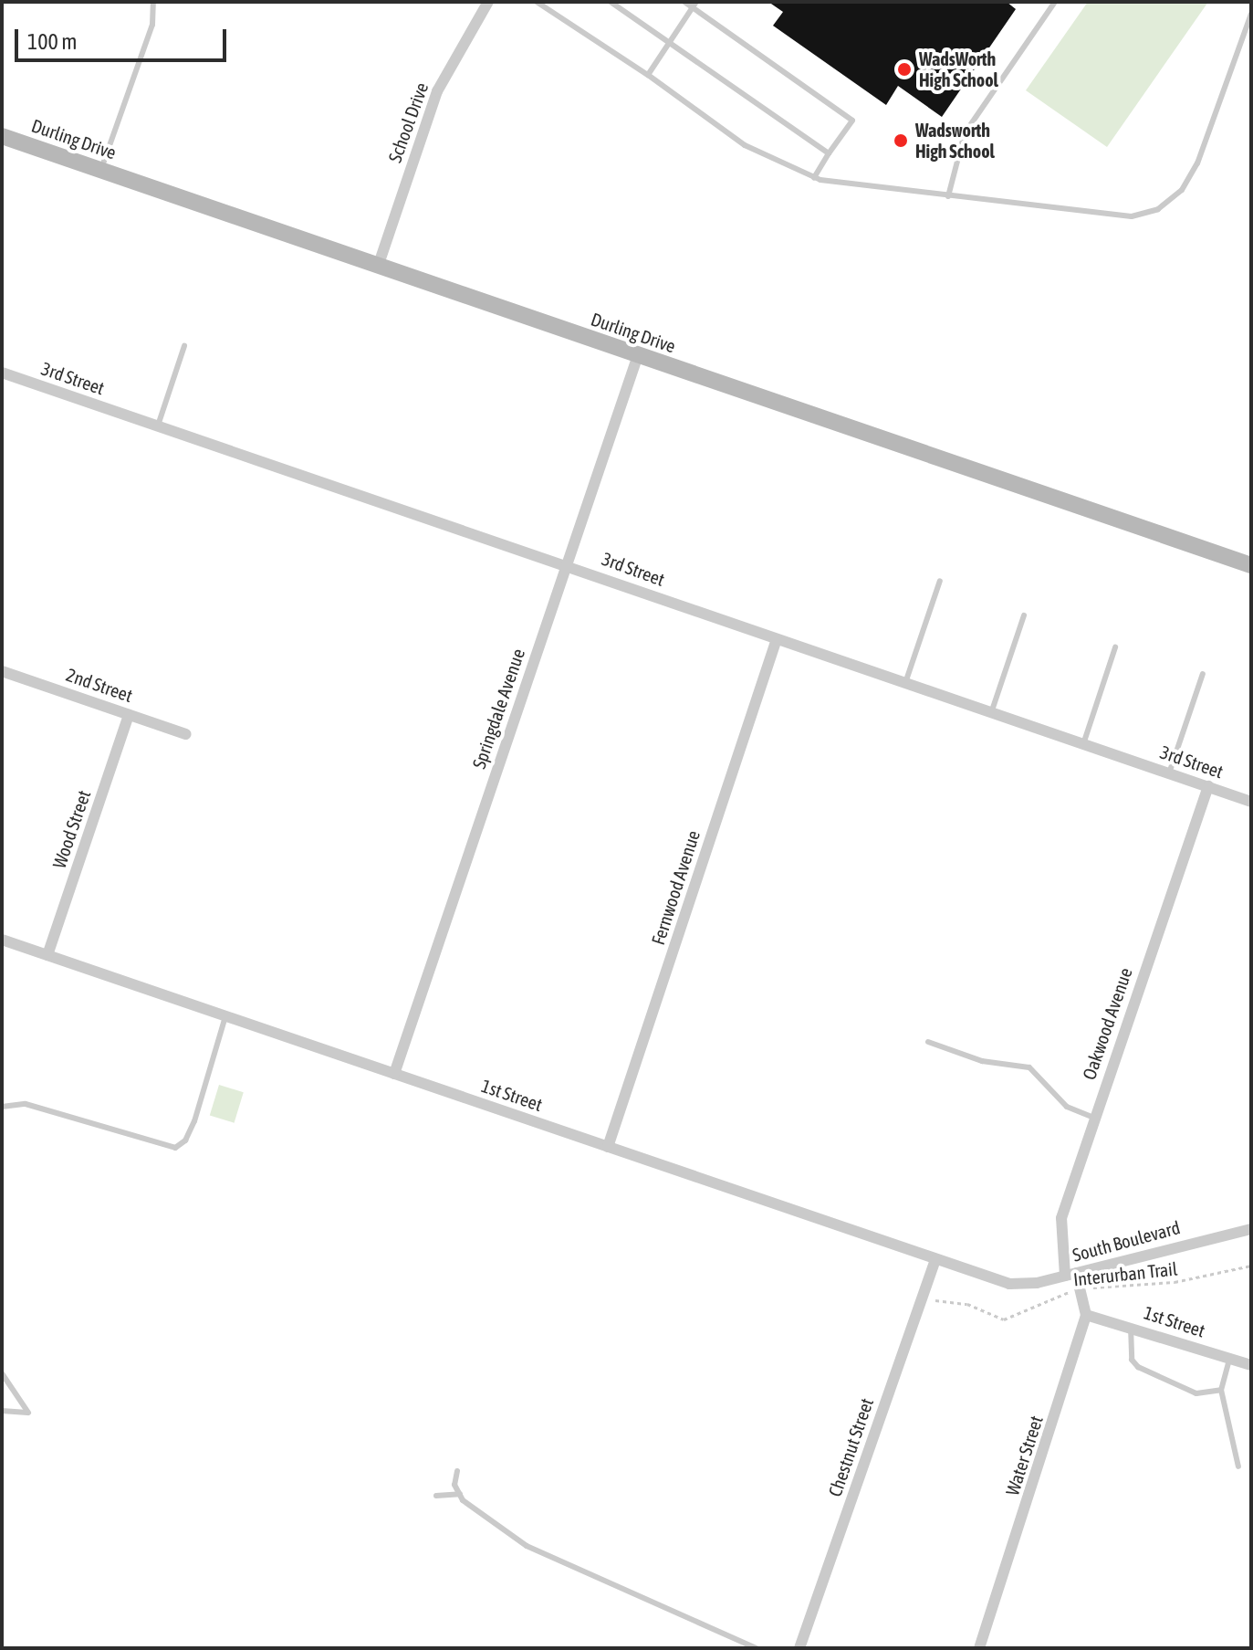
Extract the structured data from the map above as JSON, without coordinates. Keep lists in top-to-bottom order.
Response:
{
  "streets": {
    "street": [
      "School Drive",
      "Durling Drive",
      "3rd Street",
      "2nd Street",
      "Springdale Avenue",
      "Wood Street",
      "Fernwood Avenue",
      "Oakwood Avenue",
      "1st Street",
      "South Boulevard",
      "Chestnut Street",
      "Water Street"
    ],
    "path": ["Interurban Trail"]
  },
  "crossings": [
    ["School Drive", "Durling Drive"],
    ["Durling Drive", "Springdale Avenue"],
    ["3rd Street", "Springdale Avenue"],
    ["3rd Street", "Fernwood Avenue"],
    ["3rd Street", "Oakwood Avenue"],
    ["2nd Street", "Wood Street"],
    ["Springdale Avenue", "1st Street"],
    ["Wood Street", "1st Street"],
    ["Fernwood Avenue", "1st Street"],
    ["Oakwood Avenue", "South Boulevard"],
    ["1st Street", "South Boulevard"],
    ["1st Street", "Chestnut Street"],
    ["1st Street", "Water Street"],
    ["Interurban Trail", "Chestnut Street"]
  ],
  "places": ["WadsWorth High School", "Wadsworth High School"],
  "scale_bar": "100 m"
}
